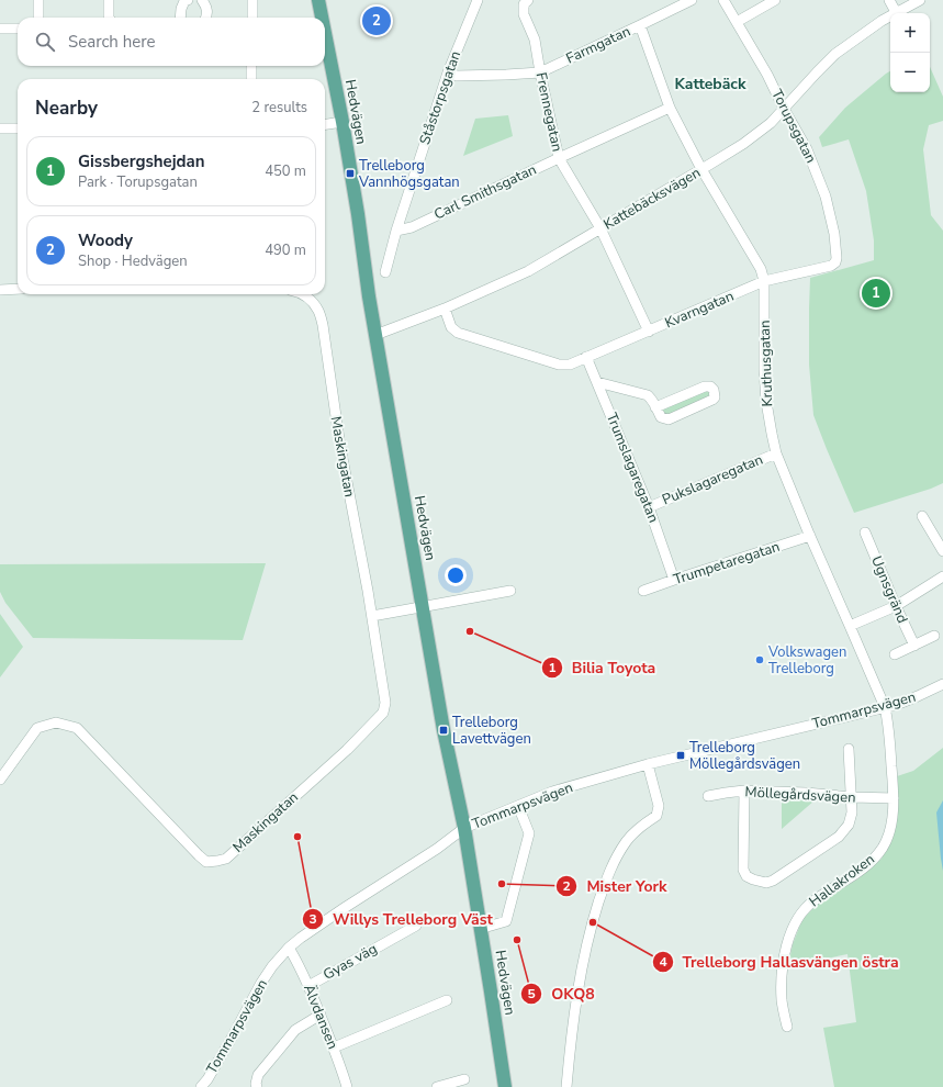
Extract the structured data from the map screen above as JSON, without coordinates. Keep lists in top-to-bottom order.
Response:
{
  "streets": {
    "main road": ["Hedvägen"],
    "street": [
      "Farmgatan",
      "Ståstorpsgatan",
      "Frennegatan",
      "Torupsgatan",
      "Carl Smithsgatan",
      "Kattebäcksvägen",
      "Kvarngatan",
      "Kruthusgatan",
      "Maskingatan",
      "Trumslagaregatan",
      "Pukslagaregatan",
      "Trumpetaregatan",
      "Ugnsgränd",
      "Tommarpsvägen",
      "Möllegårdsvägen",
      "Hallakroken",
      "Gyas väg",
      "Älvdansen"
    ]
  },
  "crossings": [
    ["Farmgatan", "Ståstorpsgatan"],
    ["Farmgatan", "Frennegatan"],
    ["Farmgatan", "Kruthusgatan"],
    ["Ståstorpsgatan", "Carl Smithsgatan"],
    ["Hedvägen", "Kattebäcksvägen"],
    ["Hedvägen", "Tommarpsvägen"],
    ["Frennegatan", "Carl Smithsgatan"],
    ["Frennegatan", "Kattebäcksvägen"],
    ["Frennegatan", "Kvarngatan"],
    ["Torupsgatan", "Kattebäcksvägen"],
    ["Torupsgatan", "Kvarngatan"],
    ["Carl Smithsgatan", "Kruthusgatan"],
    ["Kattebäcksvägen", "Kvarngatan"],
    ["Kattebäcksvägen", "Kruthusgatan"],
    ["Kvarngatan", "Kruthusgatan"],
    ["Kvarngatan", "Trumslagaregatan"],
    ["Kruthusgatan", "Pukslagaregatan"],
    ["Kruthusgatan", "Trumpetaregatan"],
    ["Kruthusgatan", "Tommarpsvägen"],
    ["Kruthusgatan", "Hallakroken"],
    ["Trumslagaregatan", "Pukslagaregatan"],
    ["Trumslagaregatan", "Trumpetaregatan"],
    ["Tommarpsvägen", "Hallakroken"],
    ["Tommarpsvägen", "Älvdansen"],
    ["Möllegårdsvägen", "Hallakroken"],
    ["Gyas väg", "Älvdansen"]
  ],
  "districts": ["Kattebäck"],
  "places": {
    "transit": ["Trelleborg Vannhögsgatan", "Trelleborg Lavettvägen", "Trelleborg Möllegårdsvägen"],
    "other": [
      "Bilia Toyota",
      "Volkswagen Trelleborg",
      "Willys Trelleborg Väst",
      "Mister York",
      "Trelleborg Hallasvängen östra",
      "OKQ8"
    ]
  },
  "page": {
    "pins": ["2", "1"],
    "map_buttons": ["+", "−"],
    "search": "Search here",
    "heading": ["Nearby", "2 results"],
    "list": [
      {
        "mark": "1",
        "name": "Gissbergshejdan",
        "note": "Park · Torupsgatan",
        "value": "450 m"
      },
      {
        "mark": "2",
        "name": "Woody",
        "note": "Shop · Hedvägen",
        "value": "490 m"
      }
    ]
  }
}
